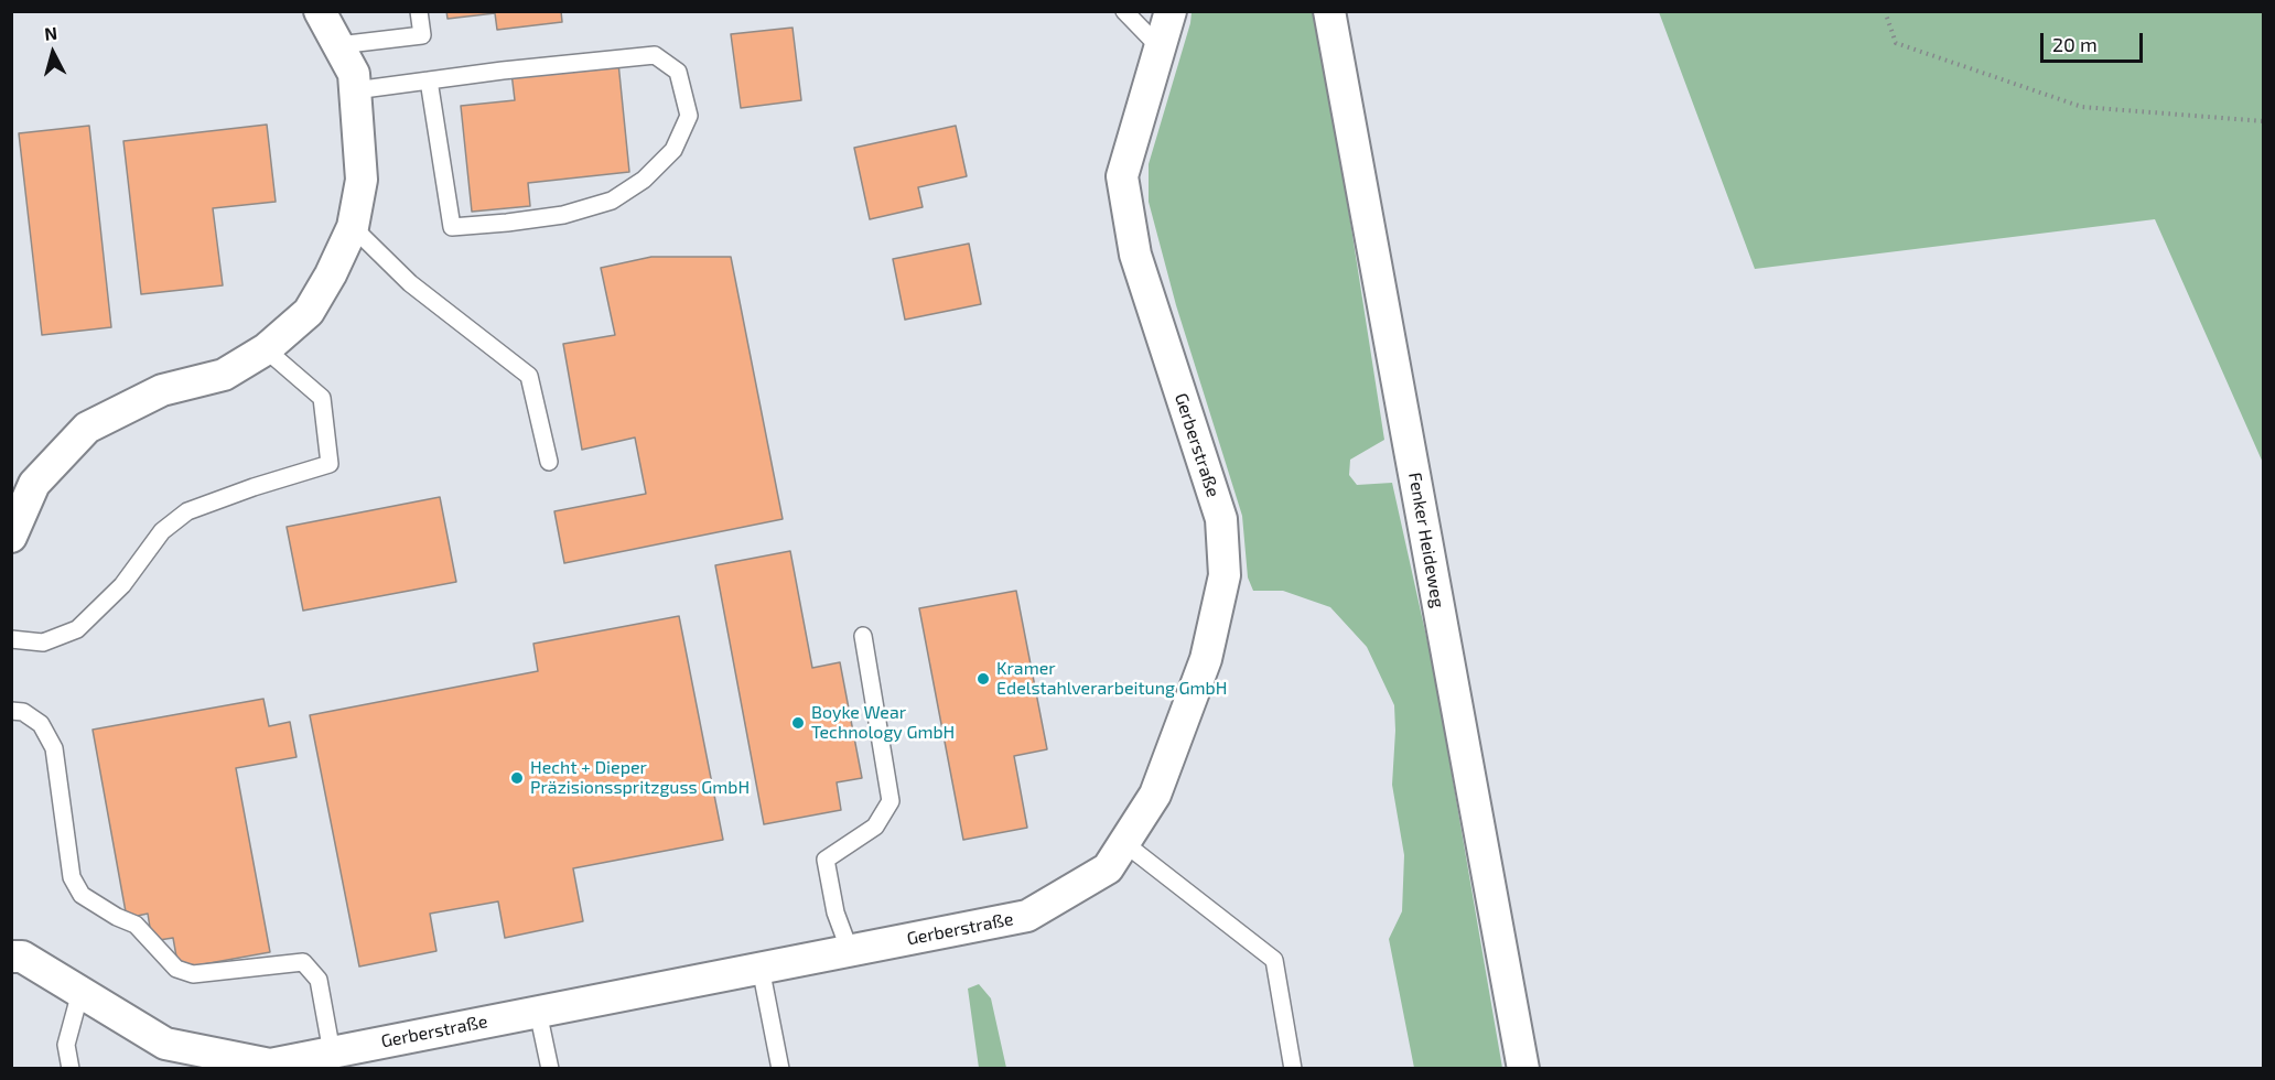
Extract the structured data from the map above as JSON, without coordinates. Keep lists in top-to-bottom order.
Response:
{
  "streets": {
    "street": ["Gerberstraße", "Fenker Heideweg"]
  },
  "places": ["Kramer Edelstahlverarbeitung GmbH", "Boyke Wear Technology GmbH", "Hecht + Dieper Präzisionsspritzguss GmbH"],
  "scale_bar": "20 m",
  "north": "top"
}
